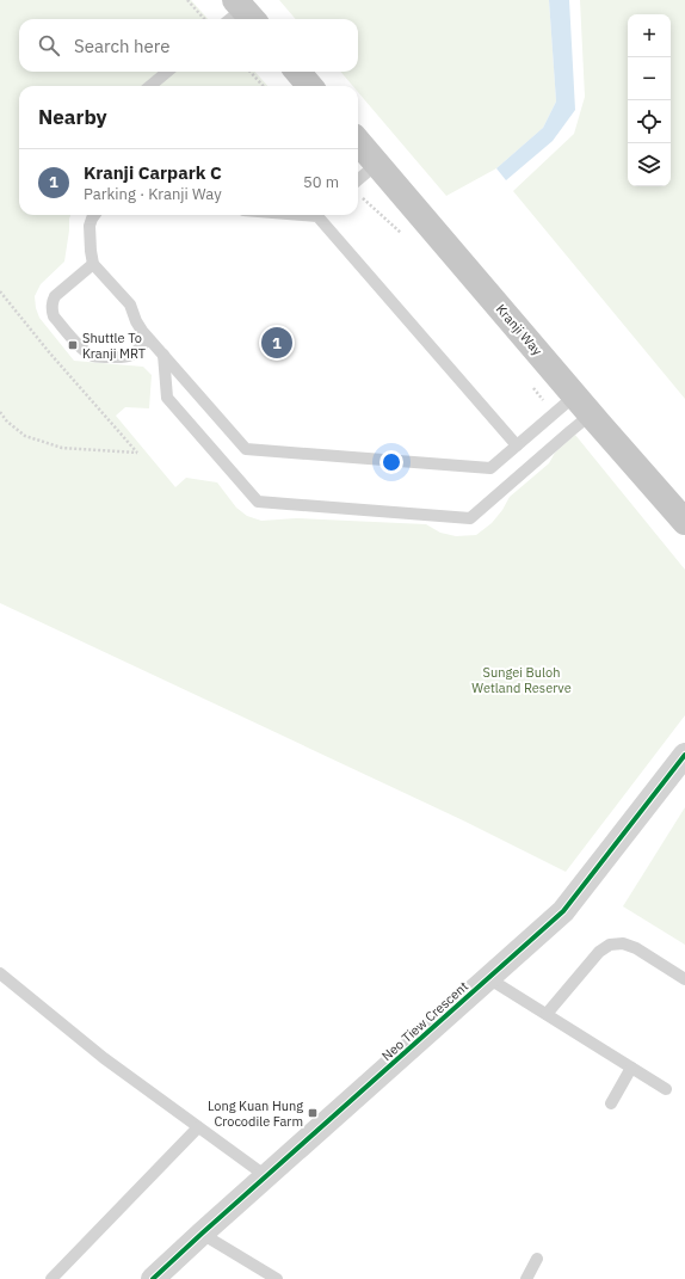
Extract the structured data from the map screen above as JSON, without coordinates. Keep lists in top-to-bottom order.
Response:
{
  "streets": {
    "main road": ["Kranji Way"],
    "street": ["Neo Tiew Crescent"]
  },
  "parks": ["Sungei Buloh Wetland Reserve"],
  "places": {
    "transit": ["Shuttle To Kranji MRT", "Long Kuan Hung Crocodile Farm"]
  },
  "page": {
    "map_buttons": ["+", "−"],
    "search": "Search here",
    "heading": "Nearby",
    "list": [
      {
        "mark": "1",
        "name": "Kranji Carpark C",
        "note": "Parking · Kranji Way",
        "value": "50 m"
      }
    ],
    "pins": "1"
  }
}
